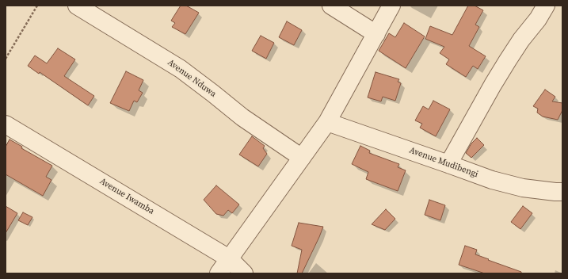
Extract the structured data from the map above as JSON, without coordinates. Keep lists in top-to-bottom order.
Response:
{
  "streets": {
    "street": ["Avenue Nduwa", "Avenue Mudibengi", "Avenue Iwamba"]
  }
}
